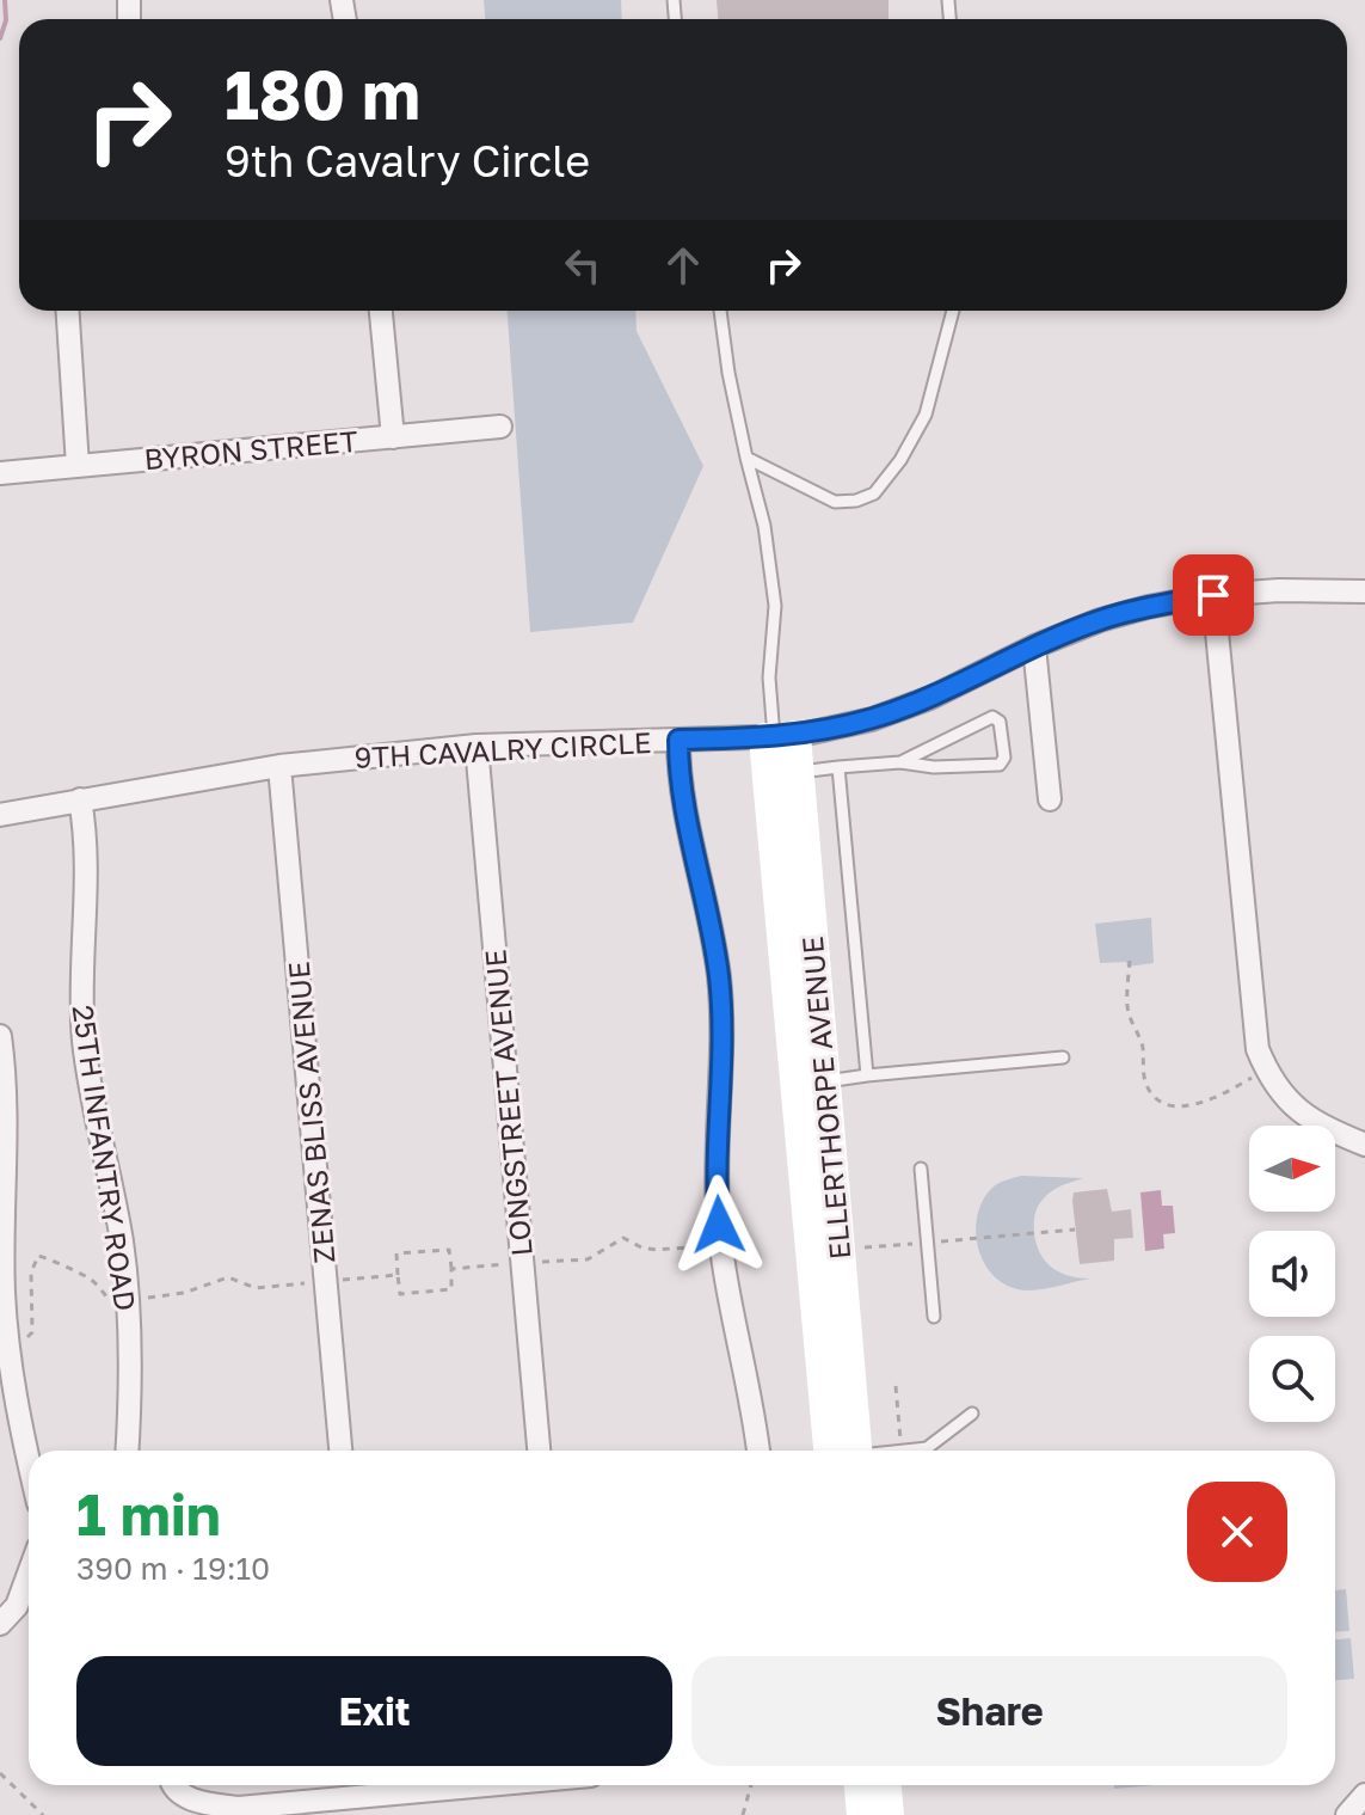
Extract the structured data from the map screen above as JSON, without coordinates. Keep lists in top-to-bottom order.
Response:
{
  "streets": {
    "street": [
      "BYRON STREET",
      "9TH CAVALRY CIRCLE",
      "ELLERTHORPE AVENUE",
      "LONGSTREET AVENUE",
      "ZENAS BLISS AVENUE",
      "25TH INFANTRY ROAD"
    ]
  },
  "crossings": [
    ["9TH CAVALRY CIRCLE", "ELLERTHORPE AVENUE"],
    ["9TH CAVALRY CIRCLE", "LONGSTREET AVENUE"],
    ["9TH CAVALRY CIRCLE", "ZENAS BLISS AVENUE"],
    ["9TH CAVALRY CIRCLE", "25TH INFANTRY ROAD"]
  ],
  "north": "right",
  "page": {
    "turn": ["180 m", "9th Cavalry Circle"],
    "heading": ["1 min", "390 m · 19:10"],
    "buttons": ["Exit", "Share"]
  }
}
